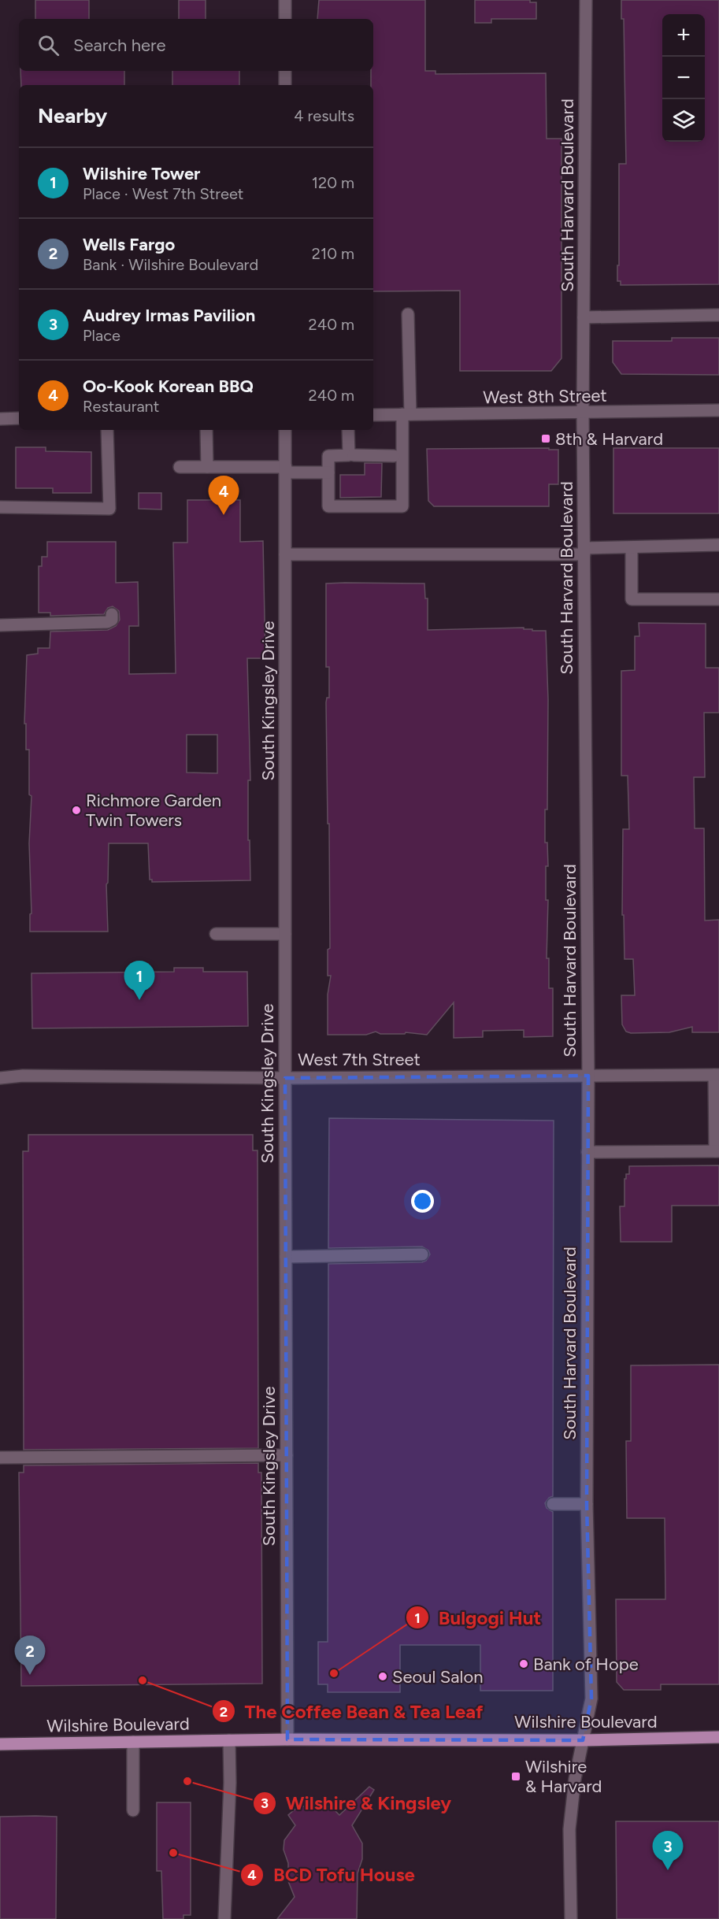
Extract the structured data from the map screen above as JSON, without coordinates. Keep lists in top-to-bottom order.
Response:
{
  "streets": {
    "main road": ["Wilshire Boulevard"],
    "street": [
      "South Harvard Boulevard",
      "West 8th Street",
      "South Kingsley Drive",
      "West 7th Street"
    ]
  },
  "crossings": [
    ["South Harvard Boulevard", "West 8th Street"],
    ["South Harvard Boulevard", "West 7th Street"],
    ["South Harvard Boulevard", "Wilshire Boulevard"],
    ["South Kingsley Drive", "West 7th Street"],
    ["South Kingsley Drive", "Wilshire Boulevard"]
  ],
  "places": {
    "transit": ["8th & Harvard", "Wilshire & Harvard"],
    "other": [
      "Richmore Garden Twin Towers",
      "Bank of Hope",
      "Bulgogi Hut",
      "Seoul Salon",
      "The Coffee Bean & Tea Leaf",
      "Wilshire & Kingsley",
      "BCD Tofu House"
    ]
  },
  "page": {
    "map_buttons": ["+", "−"],
    "search": "Search here",
    "heading": ["Nearby", "4 results"],
    "list": [
      {
        "mark": "1",
        "name": "Wilshire Tower",
        "note": "Place · West 7th Street",
        "value": "120 m"
      },
      {
        "mark": "2",
        "name": "Wells Fargo",
        "note": "Bank · Wilshire Boulevard",
        "value": "210 m"
      },
      {
        "mark": "3",
        "name": "Audrey Irmas Pavilion",
        "note": "Place",
        "value": "240 m"
      },
      {
        "mark": "4",
        "name": "Oo-Kook Korean BBQ",
        "note": "Restaurant",
        "value": "240 m"
      }
    ],
    "pins": [
      "4",
      "1",
      "2",
      "3"
    ]
  }
}
